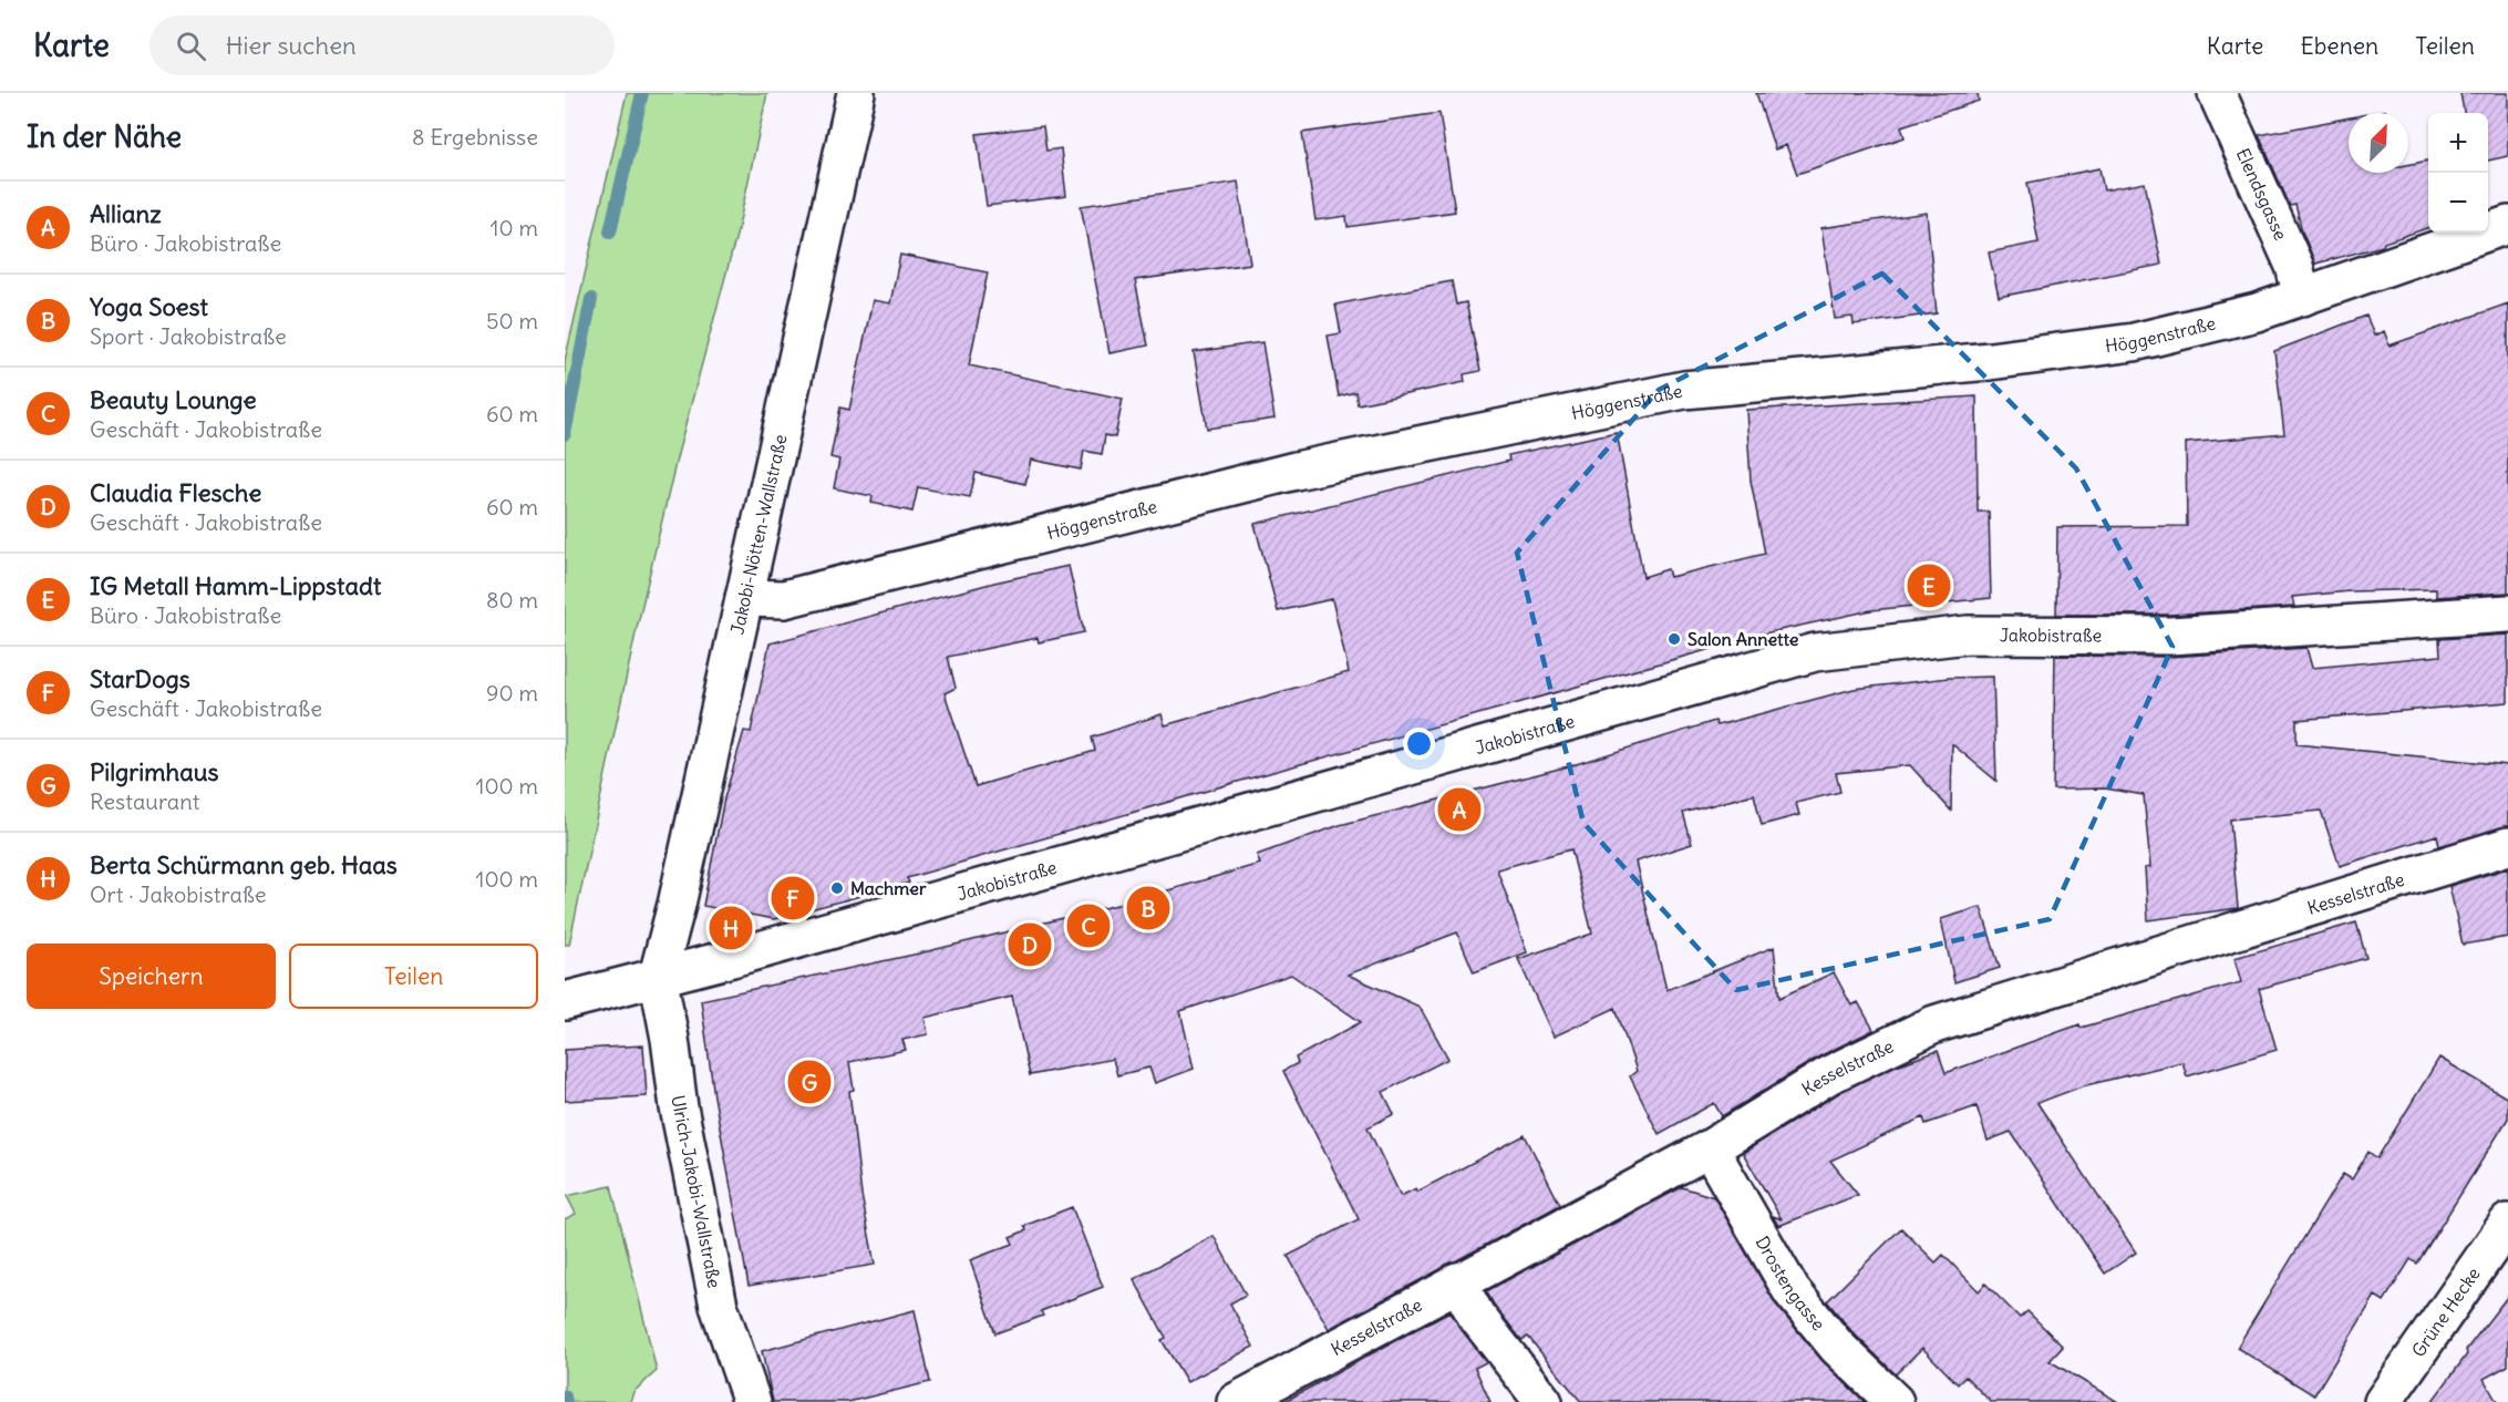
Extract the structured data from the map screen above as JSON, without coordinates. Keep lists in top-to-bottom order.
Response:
{
  "streets": {
    "street": [
      "Elendsgasse",
      "Höggenstraße",
      "Jakobi-Nötten-Wallstraße",
      "Jakobistraße",
      "Kesselstraße",
      "Ulrich-Jakobi-Wallstraße",
      "Drostengasse",
      "Grüne Hecke"
    ]
  },
  "crossings": [
    ["Elendsgasse", "Höggenstraße"],
    ["Höggenstraße", "Jakobi-Nötten-Wallstraße"],
    ["Jakobi-Nötten-Wallstraße", "Jakobistraße"],
    ["Jakobi-Nötten-Wallstraße", "Ulrich-Jakobi-Wallstraße"],
    ["Jakobistraße", "Ulrich-Jakobi-Wallstraße"],
    ["Kesselstraße", "Drostengasse"]
  ],
  "places": ["Salon Annette", "Machmer"],
  "north": "top right",
  "page": {
    "header": "Karte",
    "search": "Hier suchen",
    "nav": ["Karte", "Ebenen", "Teilen"],
    "heading": ["In der Nähe", "8 Ergebnisse"],
    "map_buttons": ["+", "−"],
    "list": [
      {
        "mark": "A",
        "name": "Allianz",
        "note": "Büro · Jakobistraße",
        "value": "10 m"
      },
      {
        "mark": "B",
        "name": "Yoga Soest",
        "note": "Sport · Jakobistraße",
        "value": "50 m"
      },
      {
        "mark": "C",
        "name": "Beauty Lounge",
        "note": "Geschäft · Jakobistraße",
        "value": "60 m"
      },
      {
        "mark": "D",
        "name": "Claudia Flesche",
        "note": "Geschäft · Jakobistraße",
        "value": "60 m"
      },
      {
        "mark": "E",
        "name": "IG Metall Hamm-Lippstadt",
        "note": "Büro · Jakobistraße",
        "value": "80 m"
      },
      {
        "mark": "F",
        "name": "StarDogs",
        "note": "Geschäft · Jakobistraße",
        "value": "90 m"
      },
      {
        "mark": "G",
        "name": "Pilgrimhaus",
        "note": "Restaurant",
        "value": "100 m"
      },
      {
        "mark": "H",
        "name": "Berta Schürmann geb. Haas",
        "note": "Ort · Jakobistraße",
        "value": "100 m"
      }
    ],
    "pins": [
      "E",
      "A",
      "F",
      "B",
      "C",
      "H",
      "D",
      "G"
    ],
    "buttons": ["Speichern", "Teilen"]
  }
}
